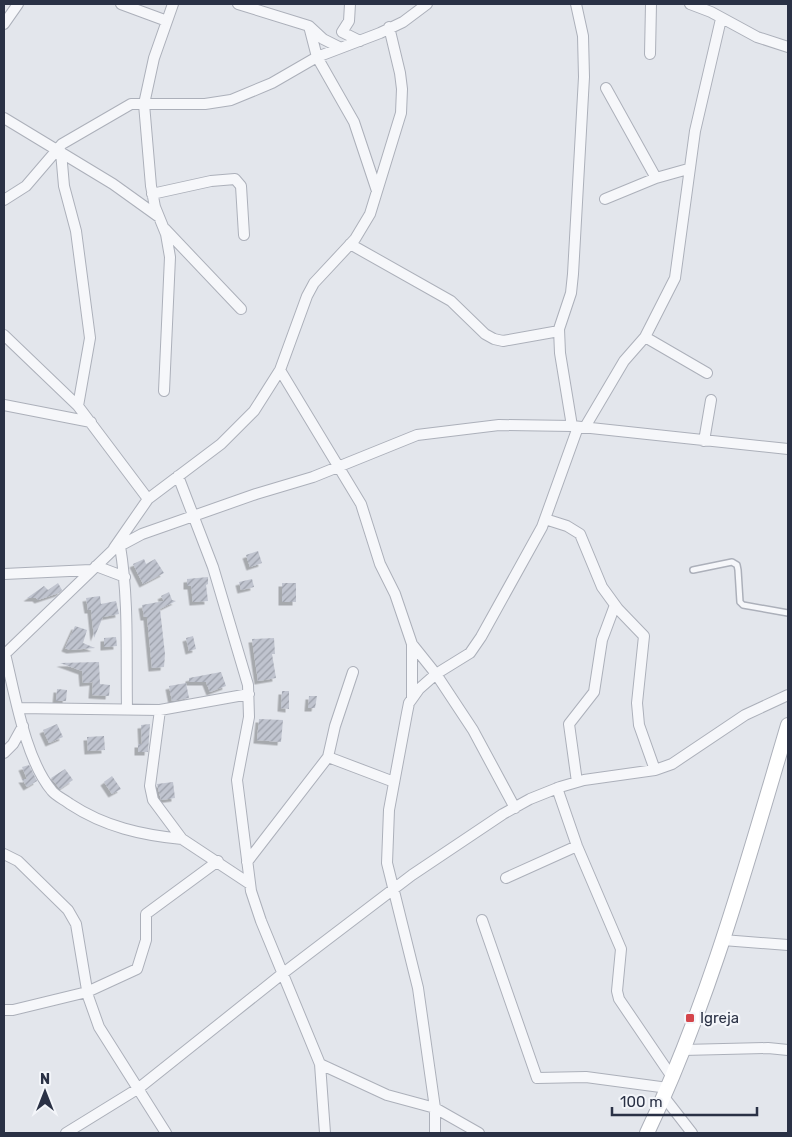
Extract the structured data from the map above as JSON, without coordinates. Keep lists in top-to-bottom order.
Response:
{
  "places": {
    "transit": ["Igreja"]
  },
  "scale_bar": "100 m",
  "north": "top"
}
